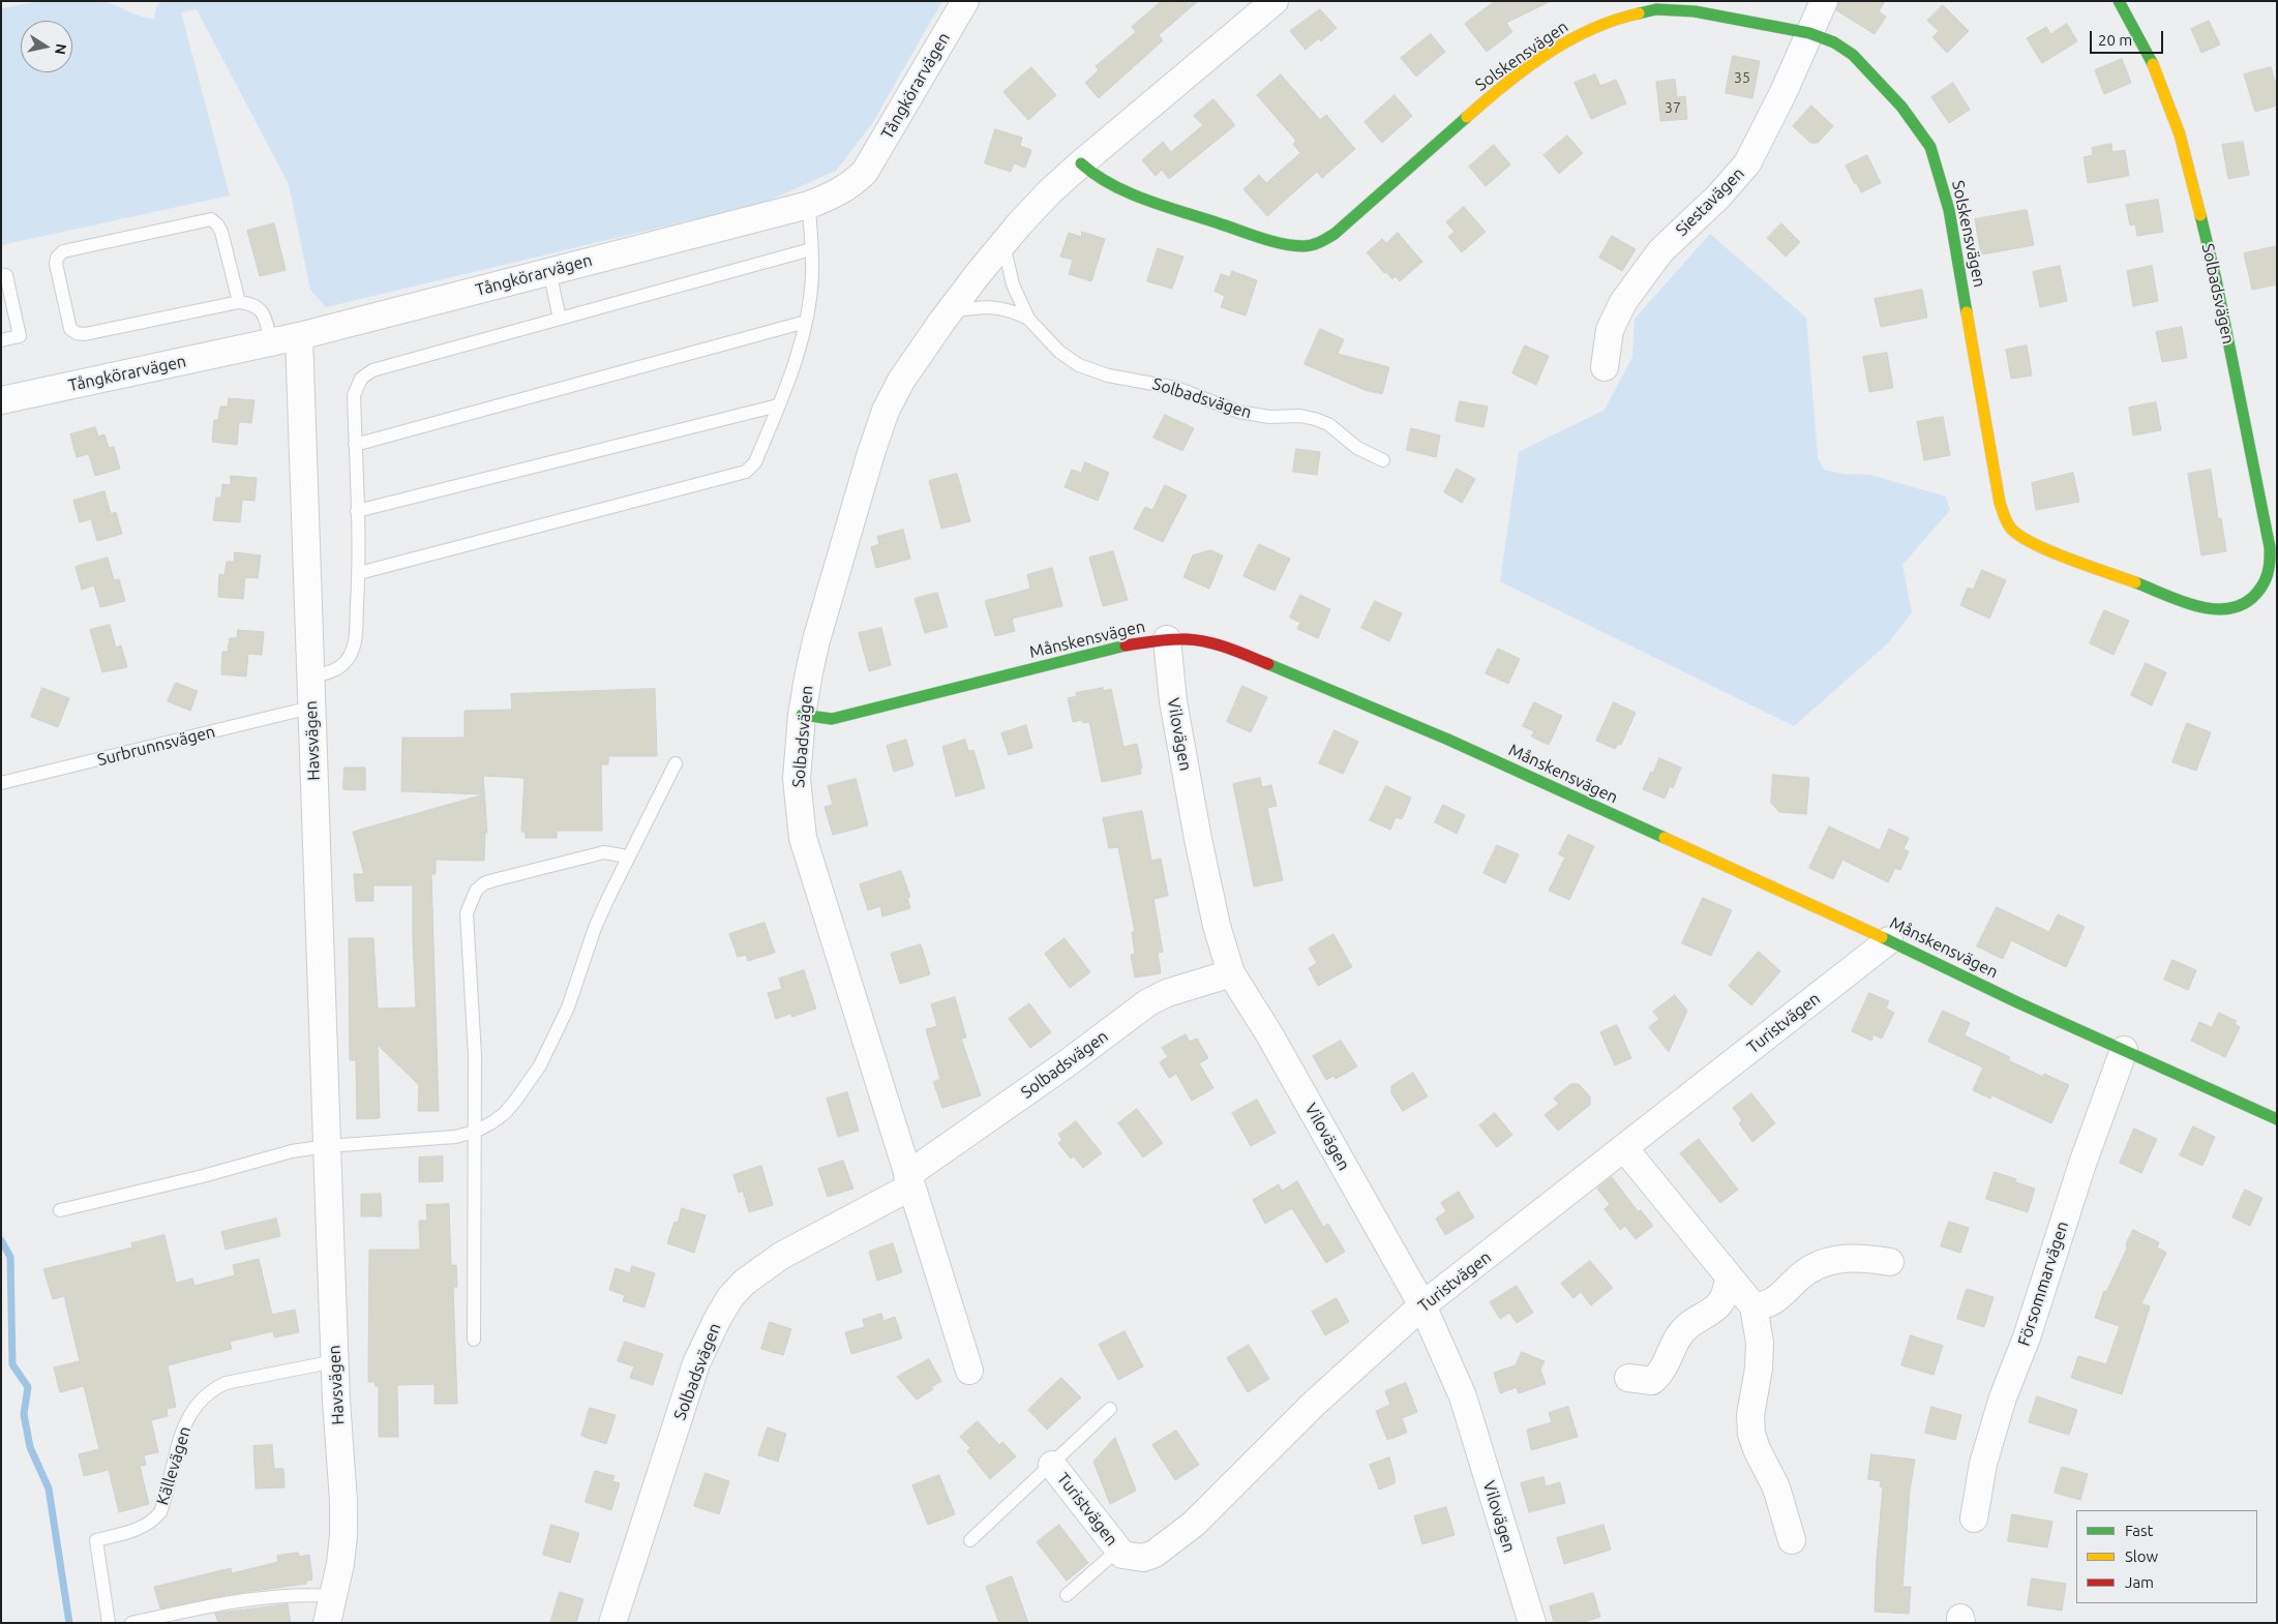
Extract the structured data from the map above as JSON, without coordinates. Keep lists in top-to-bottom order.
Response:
{
  "streets": {
    "street": [
      "Solskensvägen",
      "Tångkörarvägen",
      "Siestavägen",
      "Solbadsvägen",
      "Månskensvägen",
      "Vilovägen",
      "Havsvägen",
      "Turistvägen",
      "Försommarvägen"
    ],
    "lane": ["Surbrunnsvägen", "Källevägen"]
  },
  "crossings": [
    ["Solskensvägen", "Siestavägen"],
    ["Solskensvägen", "Solbadsvägen"],
    ["Tångkörarvägen", "Havsvägen"],
    ["Solbadsvägen", "Månskensvägen"],
    ["Solbadsvägen", "Vilovägen"],
    ["Månskensvägen", "Vilovägen"],
    ["Månskensvägen", "Turistvägen"],
    ["Månskensvägen", "Försommarvägen"],
    ["Vilovägen", "Turistvägen"],
    ["Havsvägen", "Surbrunnsvägen"],
    ["Havsvägen", "Källevägen"]
  ],
  "house_numbers": ["35", "37"],
  "legend": ["Fast", "Slow", "Jam"],
  "scale_bar": "20 m",
  "north": "right"
}
